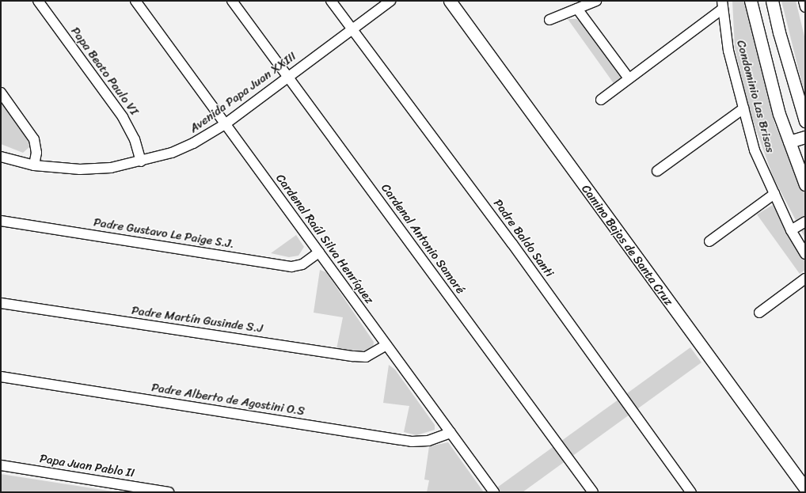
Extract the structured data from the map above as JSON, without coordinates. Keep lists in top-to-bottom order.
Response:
{
  "streets": {
    "street": [
      "Papa Beato Paulo VI",
      "Avenida Papa Juan XXIII",
      "Condominio Las Brisas",
      "Padre Gustavo Le Paige S.J.",
      "Padre Baldo Santi",
      "Cardenal Raúl Silva Henríquez",
      "Cardenal Antonio Samoré",
      "Camino Bajos de Santa Cruz",
      "Padre Martín Gusinde S.J",
      "Padre Alberto de Agostini O.S",
      "Papa Juan Pablo II"
    ]
  },
  "crossings": [
    ["Papa Beato Paulo VI", "Avenida Papa Juan XXIII"],
    ["Avenida Papa Juan XXIII", "Padre Baldo Santi"],
    ["Avenida Papa Juan XXIII", "Cardenal Raúl Silva Henríquez"],
    ["Avenida Papa Juan XXIII", "Cardenal Antonio Samoré"],
    ["Padre Gustavo Le Paige S.J.", "Cardenal Raúl Silva Henríquez"],
    ["Cardenal Raúl Silva Henríquez", "Padre Martín Gusinde S.J"],
    ["Cardenal Raúl Silva Henríquez", "Padre Alberto de Agostini O.S"]
  ]
}
